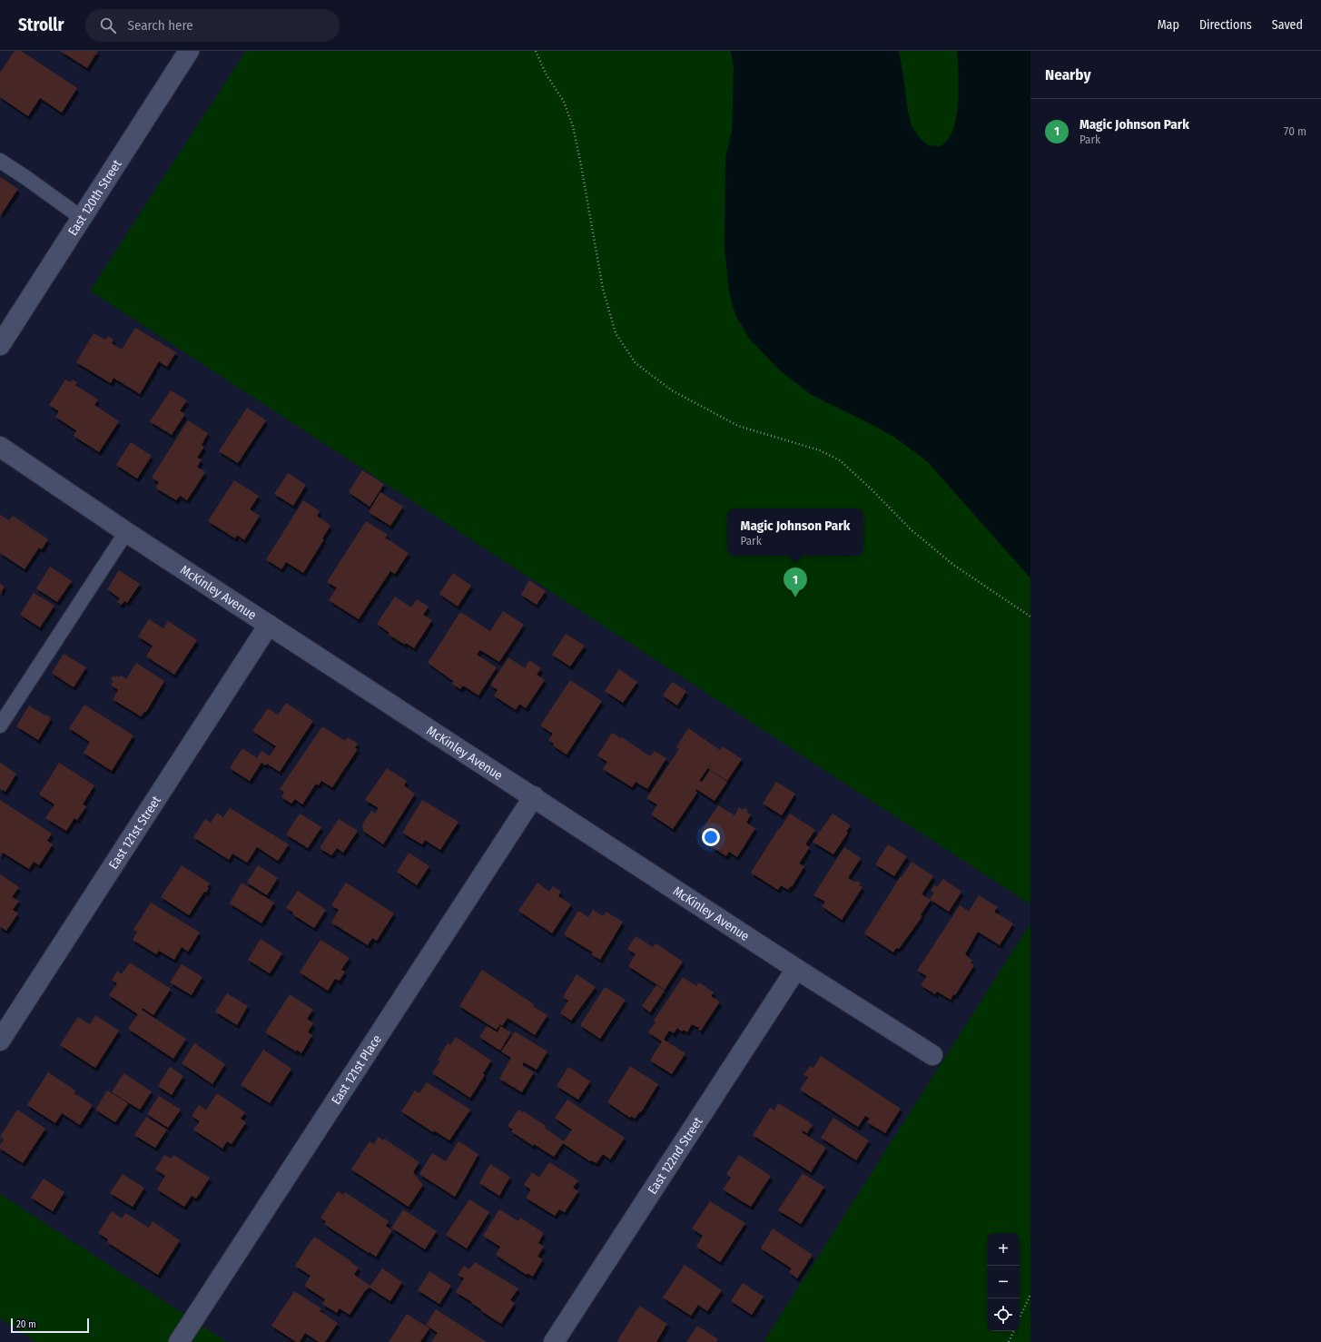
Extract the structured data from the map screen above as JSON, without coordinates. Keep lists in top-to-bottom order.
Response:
{
  "streets": {
    "street": [
      "East 120th Street",
      "McKinley Avenue",
      "East 121st Street",
      "East 121st Place",
      "East 122nd Street"
    ]
  },
  "crossings": [
    ["McKinley Avenue", "East 121st Street"],
    ["McKinley Avenue", "East 121st Place"],
    ["McKinley Avenue", "East 122nd Street"]
  ],
  "scale_bar": "20 m",
  "page": {
    "header": "Strollr",
    "search": "Search here",
    "nav": ["Map", "Directions", "Saved"],
    "heading": "Nearby",
    "list": [
      {
        "mark": "1",
        "name": "Magic Johnson Park",
        "note": "Park",
        "value": "70 m"
      }
    ],
    "popup": ["Magic Johnson Park", "Park"],
    "pins": "1",
    "map_buttons": ["+", "−"],
    "scale": "20 m"
  }
}
